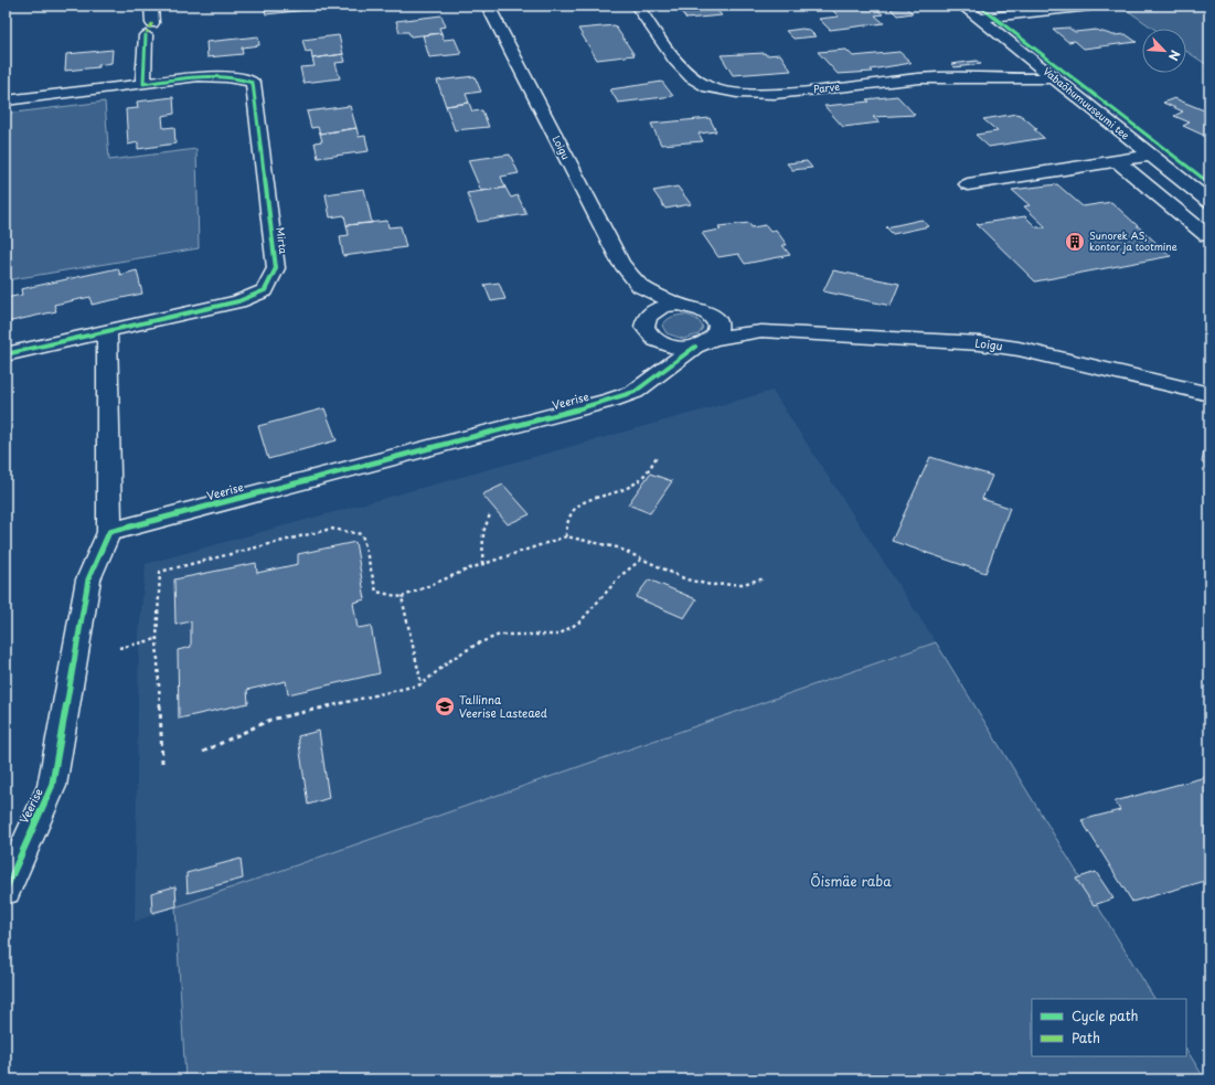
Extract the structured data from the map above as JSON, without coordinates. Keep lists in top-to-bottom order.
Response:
{
  "streets": {
    "street": [
      "Parve",
      "Vabaõhumuuseumi tee",
      "Loigu",
      "Mirta",
      "Veerise"
    ]
  },
  "crossings": [
    ["Parve", "Vabaõhumuuseumi tee"],
    ["Loigu", "Veerise"]
  ],
  "parks": ["Õismäe raba"],
  "places": {
    "building": ["Sunorek AS, kontor ja tootmine"],
    "school or university": ["Tallinna Veerise Lasteaed"]
  },
  "legend": ["Cycle path", "Path"],
  "north": "bottom right"
}
